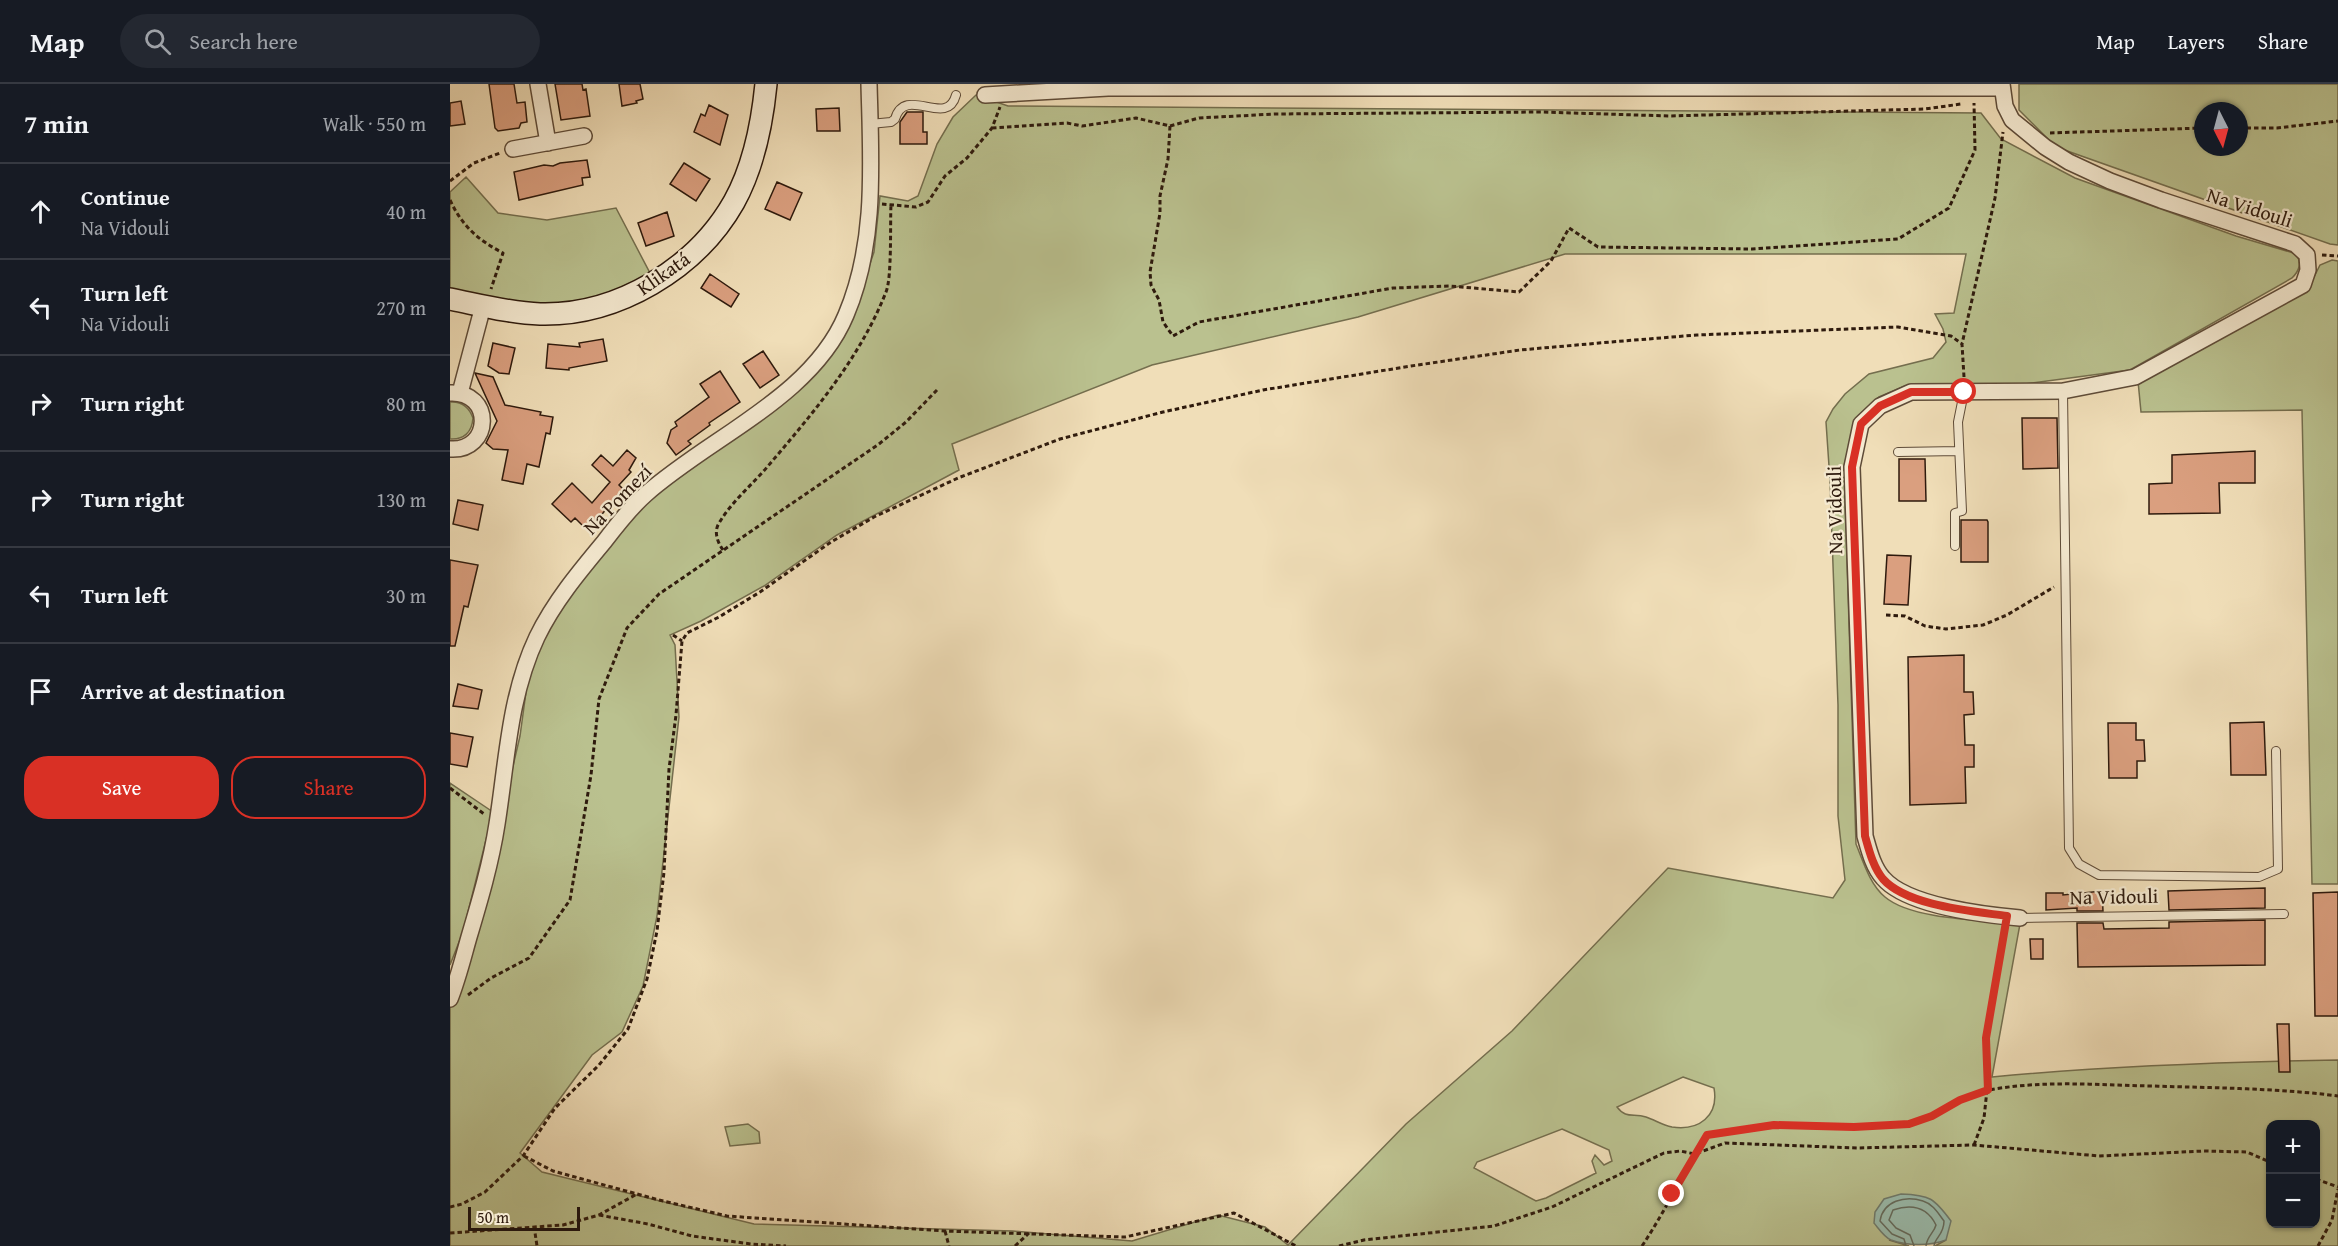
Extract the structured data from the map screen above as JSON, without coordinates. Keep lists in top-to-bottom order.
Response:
{
  "streets": {
    "street": ["Na Vidouli", "Klikatá", "Na Pomezí"]
  },
  "scale_bar": "50 m",
  "north": "bottom",
  "page": {
    "header": "Map",
    "search": "Search here",
    "nav": ["Map", "Layers", "Share"],
    "heading": ["7 min", "Walk · 550 m"],
    "list": [
      ["Continue", "Na Vidouli", "40 m"],
      ["Turn left", "Na Vidouli", "270 m"],
      ["Turn right", "80 m"],
      ["Turn right", "130 m"],
      ["Turn left", "30 m"],
      "Arrive at destination"
    ],
    "buttons": ["Save", "Share"],
    "map_buttons": ["+", "−"],
    "scale": "50 m"
  }
}
